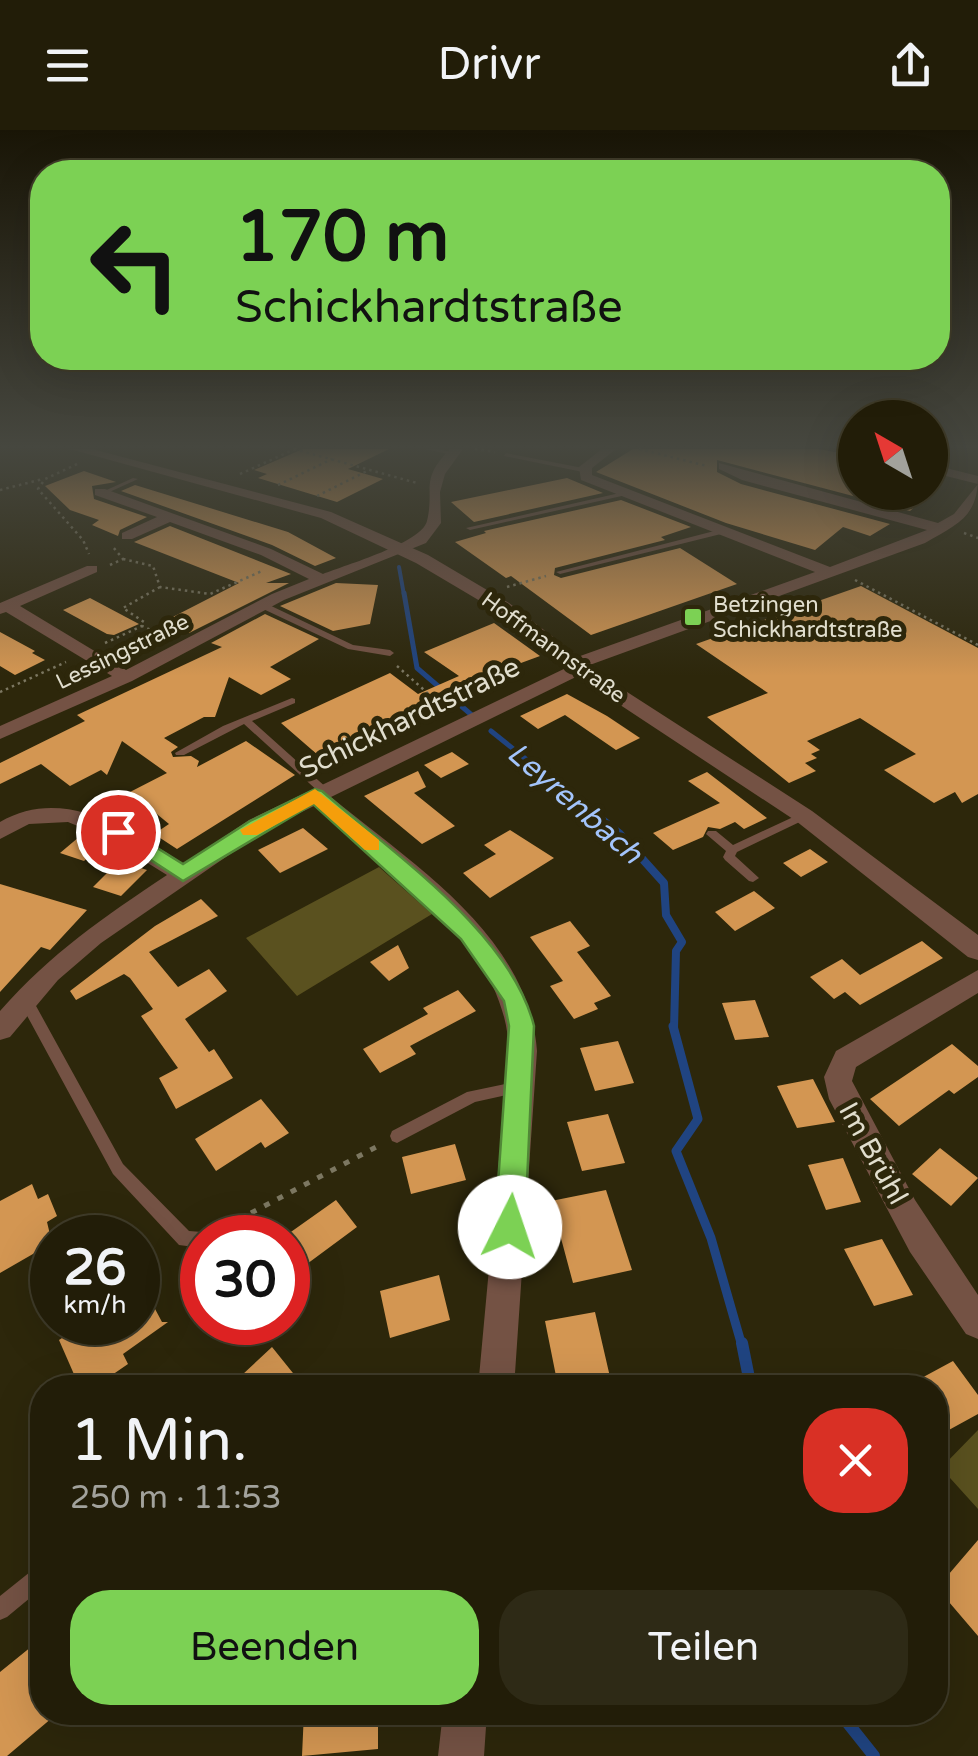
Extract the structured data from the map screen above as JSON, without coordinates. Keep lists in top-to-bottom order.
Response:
{
  "streets": {
    "street": [
      "Hoffmannstraße",
      "Lessingstraße",
      "Schickhardtstraße",
      "Im Brühl"
    ]
  },
  "crossings": [
    ["Hoffmannstraße", "Lessingstraße"],
    ["Hoffmannstraße", "Schickhardtstraße"]
  ],
  "water": ["Leyrenbach"],
  "places": {
    "transit": ["Betzingen Schickhardtstraße"]
  },
  "north": "top left",
  "page": {
    "header": "Drivr",
    "turn": ["170 m", "Schickhardtstraße"],
    "speed": "26 km/h",
    "limit": "30",
    "heading": ["1 Min.", "250 m · 11:53"],
    "buttons": ["Beenden", "Teilen"]
  }
}
